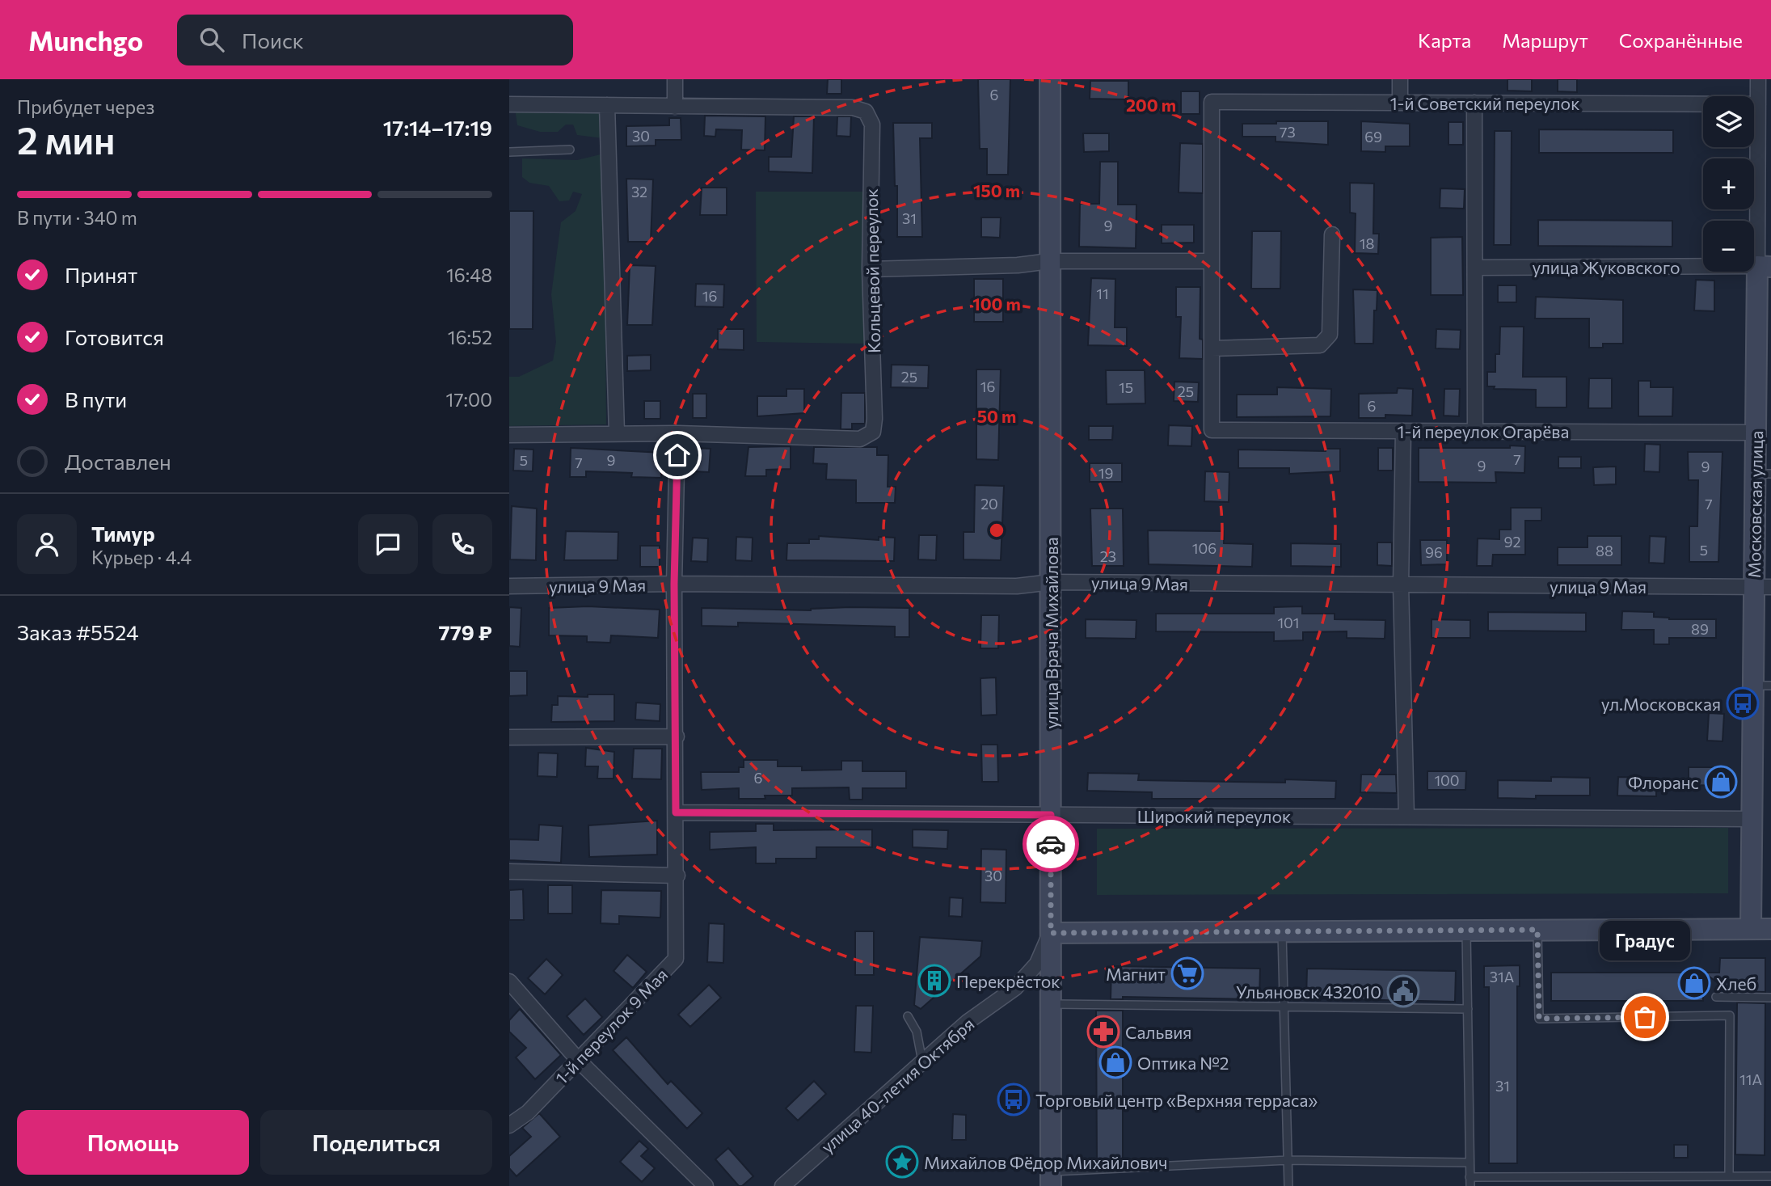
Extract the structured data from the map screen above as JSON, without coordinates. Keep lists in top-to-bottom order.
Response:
{
  "streets": {
    "main road": ["Московская улица", "улица Врача Михайлова"],
    "street": [
      "1-й Советский переулок",
      "улица Жуковского",
      "Кольцевой переулок",
      "1-й переулок Огарёва",
      "улица 9 Мая",
      "Широкий переулок",
      "1-й переулок 9 Мая",
      "улица 40-летия Октября"
    ]
  },
  "crossings": [
    ["1-й Советский переулок", "Московская улица"],
    ["улица Жуковского", "Московская улица"],
    ["Кольцевой переулок", "1-й переулок 9 Мая"],
    ["1-й переулок Огарёва", "Московская улица"],
    ["Московская улица", "улица 9 Мая"],
    ["Московская улица", "Широкий переулок"],
    ["улица 9 Мая", "улица Врача Михайлова"],
    ["улица 9 Мая", "1-й переулок 9 Мая"],
    ["улица Врача Михайлова", "Широкий переулок"],
    ["улица Врача Михайлова", "улица 40-летия Октября"],
    ["Широкий переулок", "1-й переулок 9 Мая"]
  ],
  "places": {
    "bus stop": ["ул.Московская", "Торговый центр «Верхняя терраса»"],
    "shop": ["Флоранс", "Хлеб", "Оптика №2"],
    "supermarket": ["Магнит"],
    "building": ["Перекрёсток"],
    "public building": ["Ульяновск 432010"],
    "other": ["Градус"],
    "pharmacy": ["Сальвия"],
    "place": ["Михайлов Фёдор Михайлович"]
  },
  "house_numbers": [
    "6",
    "73",
    "30",
    "69",
    "32",
    "31",
    "9",
    "18",
    "11",
    "16",
    "25",
    "16",
    "15",
    "25",
    "6",
    "7",
    "5",
    "9",
    "7",
    "9",
    "9",
    "19",
    "20",
    "7",
    "92",
    "106",
    "5",
    "88",
    "96",
    "23",
    "101",
    "89",
    "6",
    "100",
    "30",
    "31А",
    "11А",
    "31"
  ],
  "page": {
    "header": "Munchgo",
    "search": "Поиск",
    "nav": ["Карта", "Маршрут", "Сохранённые"],
    "heading": ["2 мин", "Прибудет через", "17:14–17:19"],
    "panel": [
      "Тимур",
      "Курьер · 4.4",
      "Заказ #5524",
      "779 ₽"
    ],
    "map_buttons": ["+", "−"],
    "bar": "В пути · 340 m",
    "list": [
      ["Принят", "16:48"],
      ["Готовится", "16:52"],
      ["В пути", "17:00"],
      "Доставлен"
    ],
    "bubble": "Градус",
    "buttons": ["Помощь", "Поделиться"]
  },
  "rings": [
    "200 m",
    "150 m",
    "100 m",
    "50 m"
  ]
}
